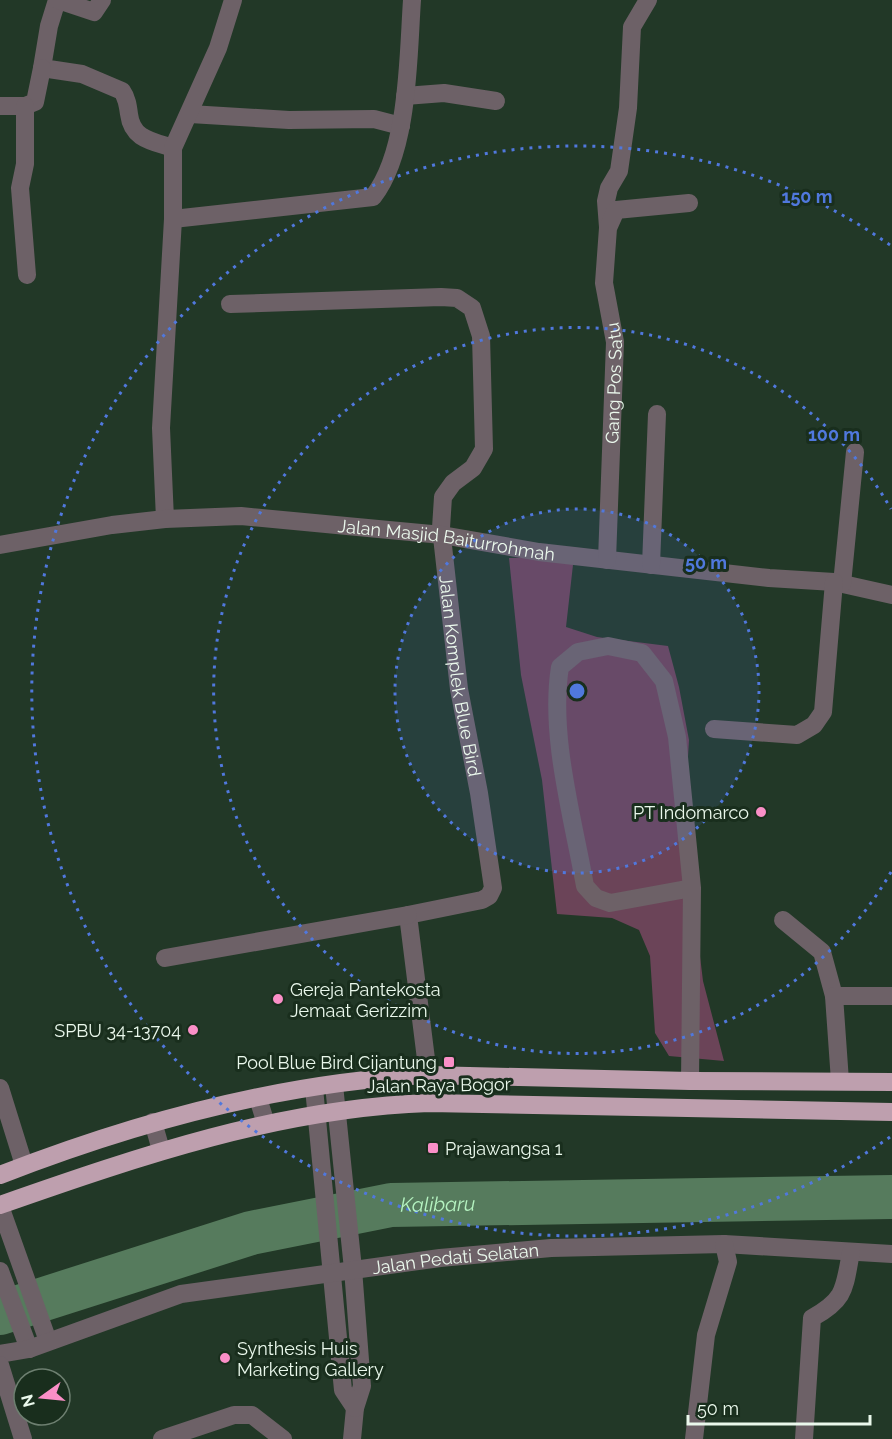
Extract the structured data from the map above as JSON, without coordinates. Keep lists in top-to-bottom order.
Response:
{
  "streets": {
    "highway": ["Jalan Raya Bogor"],
    "street": [
      "Gang Pos Satu",
      "Jalan Masjid Baiturrohmah",
      "Jalan Komplek Blue Bird",
      "Jalan Pedati Selatan"
    ]
  },
  "crossings": [
    ["Gang Pos Satu", "Jalan Masjid Baiturrohmah"],
    ["Jalan Masjid Baiturrohmah", "Jalan Komplek Blue Bird"]
  ],
  "water": ["Kalibaru"],
  "places": {
    "other": [
      "PT Indomarco",
      "Gereja Pantekosta Jemaat Gerizzim",
      "SPBU 34-13704",
      "Synthesis Huis Marketing Gallery"
    ],
    "transit": ["Pool Blue Bird Cijantung", "Prajawangsa 1"]
  },
  "scale_bar": "50 m",
  "north": "left",
  "rings": ["150 m", "100 m", "50 m"]
}
